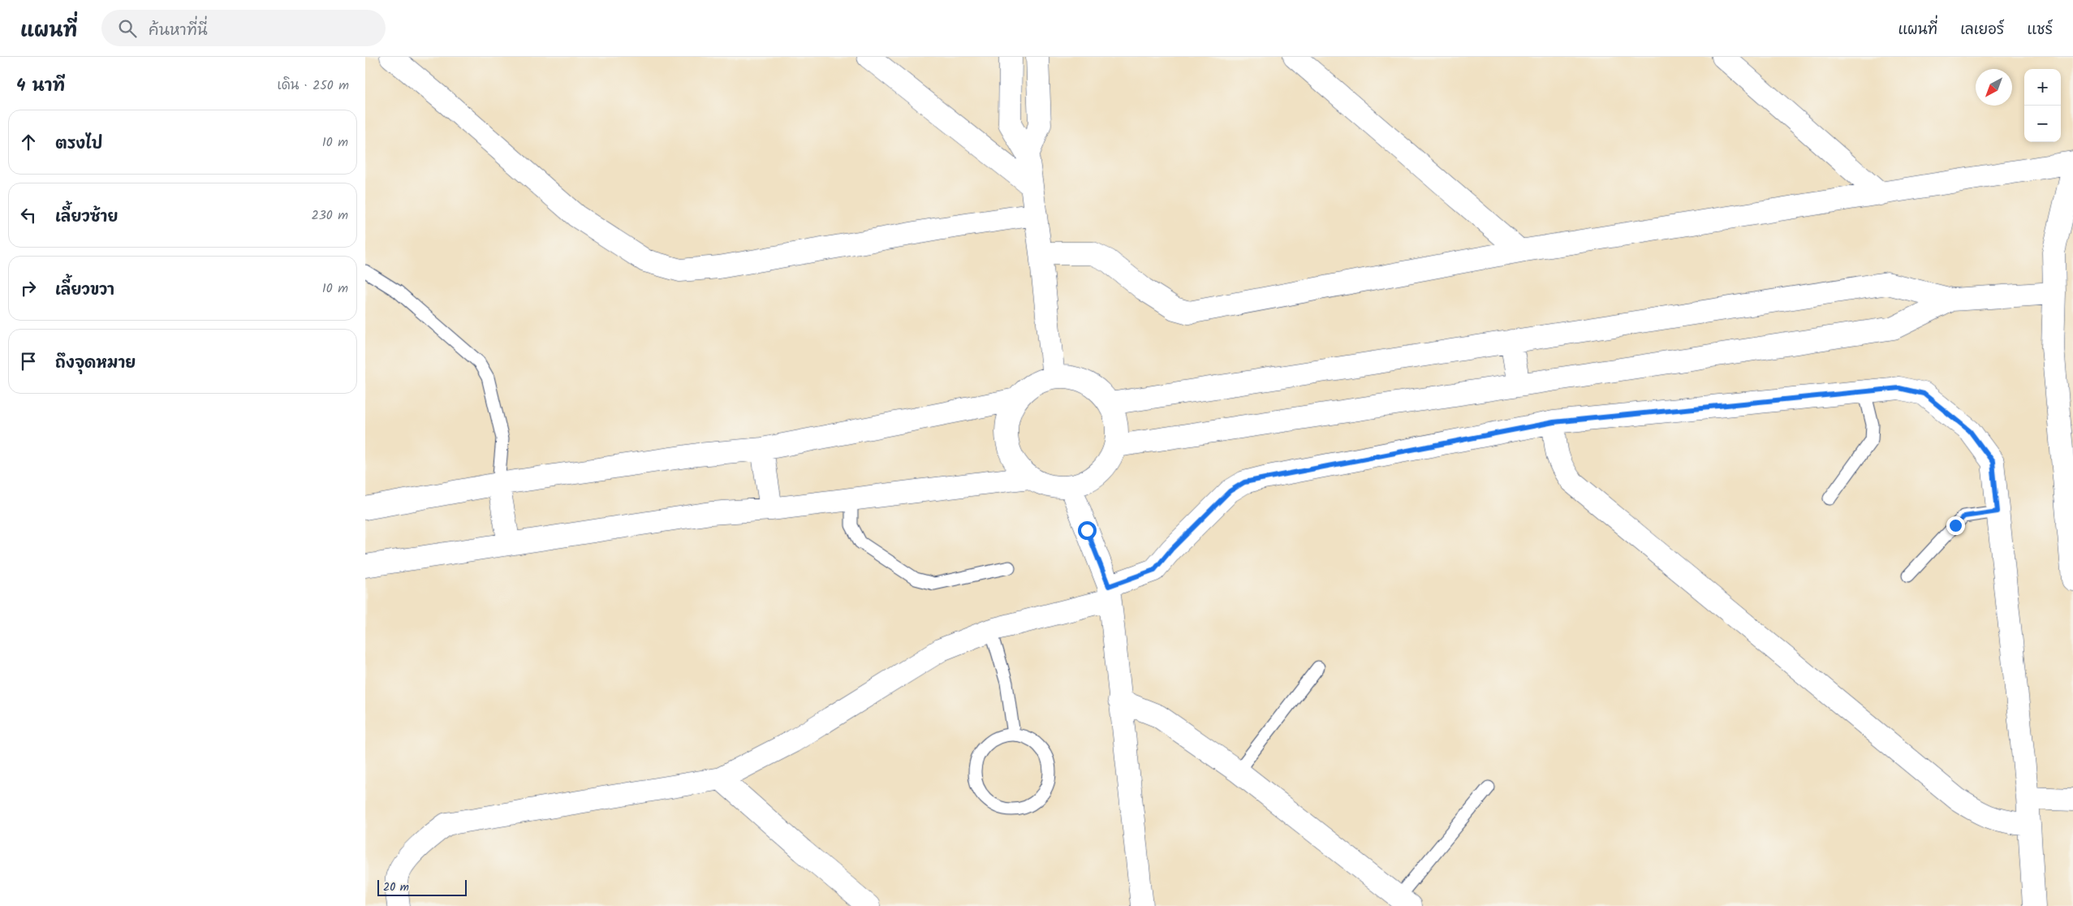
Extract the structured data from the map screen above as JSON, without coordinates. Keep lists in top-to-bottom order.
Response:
{
  "scale_bar": "20 m",
  "north": "bottom left",
  "page": {
    "header": "แผนที่",
    "search": "ค้นหาที่นี่",
    "nav": ["แผนที่", "เลเยอร์", "แชร์"],
    "heading": ["4 นาที", "เดิน · 250 m"],
    "map_buttons": ["+", "−"],
    "list": [
      ["ตรงไป", "10 m"],
      ["เลี้ยวซ้าย", "230 m"],
      ["เลี้ยวขวา", "10 m"],
      "ถึงจุดหมาย"
    ],
    "scale": "20 m"
  }
}
